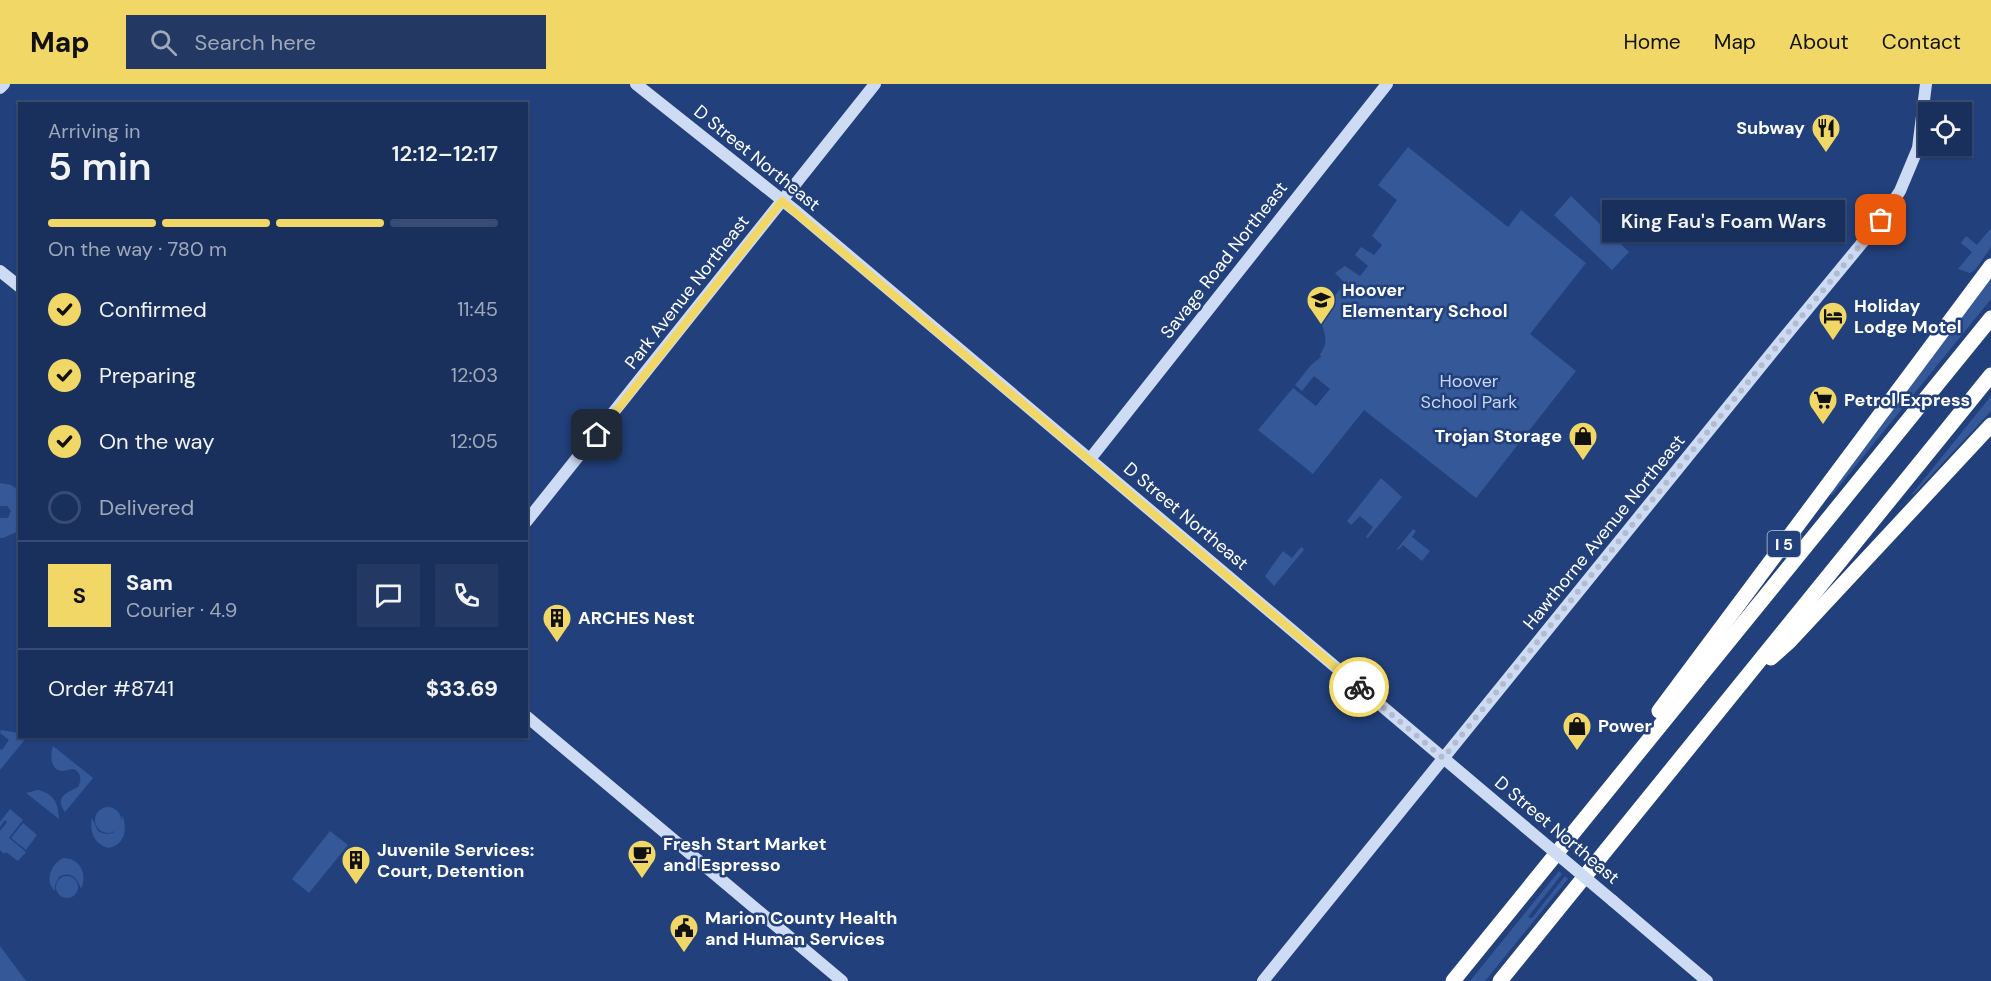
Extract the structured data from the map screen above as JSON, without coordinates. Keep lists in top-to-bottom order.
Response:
{
  "streets": {
    "highway": ["I 5"],
    "street": [
      "D Street Northeast",
      "Savage Road Northeast",
      "Park Avenue Northeast",
      "Hawthorne Avenue Northeast"
    ]
  },
  "crossings": [
    ["D Street Northeast", "Savage Road Northeast"],
    ["D Street Northeast", "Park Avenue Northeast"],
    ["D Street Northeast", "Hawthorne Avenue Northeast"]
  ],
  "parks": ["Hoover School Park"],
  "places": {
    "restaurant": ["Subway"],
    "other": ["King Fau's Foam Wars"],
    "school or university": ["Hoover Elementary School"],
    "hotel": ["Holiday Lodge Motel"],
    "supermarket": ["Petrol Express"],
    "shop": ["Trojan Storage", "Power"],
    "building": ["ARCHES Nest", "Juvenile Services: Court, Detention"],
    "cafe": ["Fresh Start Market and Espresso"],
    "public building": ["Marion County Health and Human Services"]
  },
  "page": {
    "header": "Map",
    "search": "Search here",
    "nav": [
      "Home",
      "Map",
      "About",
      "Contact"
    ],
    "heading": ["5 min", "Arriving in", "12:12–12:17"],
    "panel": [
      "Sam",
      "Courier · 4.9",
      "Order #8741",
      "$33.69"
    ],
    "bubble": "King Fau's Foam Wars",
    "bar": "On the way · 780 m",
    "list": [
      ["Confirmed", "11:45"],
      ["Preparing", "12:03"],
      ["On the way", "12:05"],
      "Delivered"
    ],
    "round": "S"
  }
}
